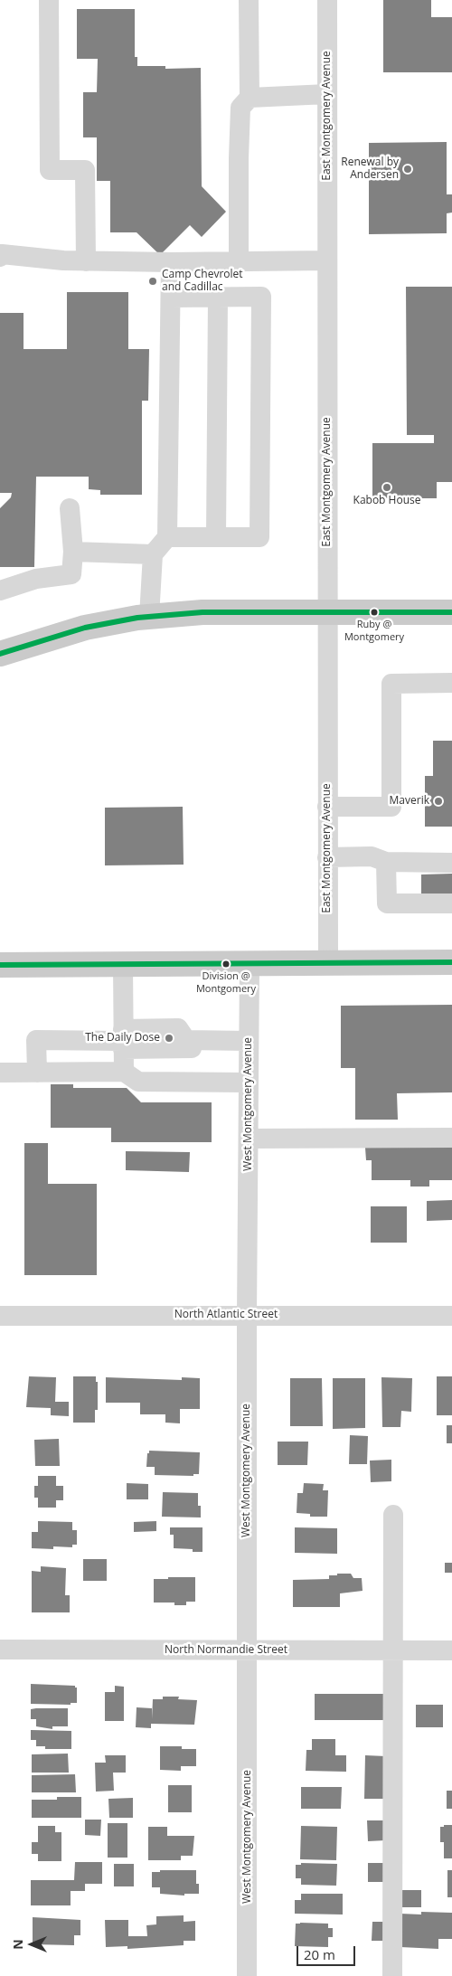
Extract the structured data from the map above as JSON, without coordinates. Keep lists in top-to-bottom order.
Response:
{
  "streets": {
    "street": [
      "East Montgomery Avenue",
      "West Montgomery Avenue",
      "North Atlantic Street",
      "North Normandie Street"
    ]
  },
  "crossings": [
    ["West Montgomery Avenue", "North Atlantic Street"],
    ["West Montgomery Avenue", "North Normandie Street"]
  ],
  "places": [
    "Renewal by Andersen",
    "Camp Chevrolet and Cadillac",
    "Kabob House",
    "Ruby @ Montgomery",
    "Maverik",
    "Division @ Montgomery",
    "The Daily Dose"
  ],
  "scale_bar": "20 m",
  "north": "left"
}
